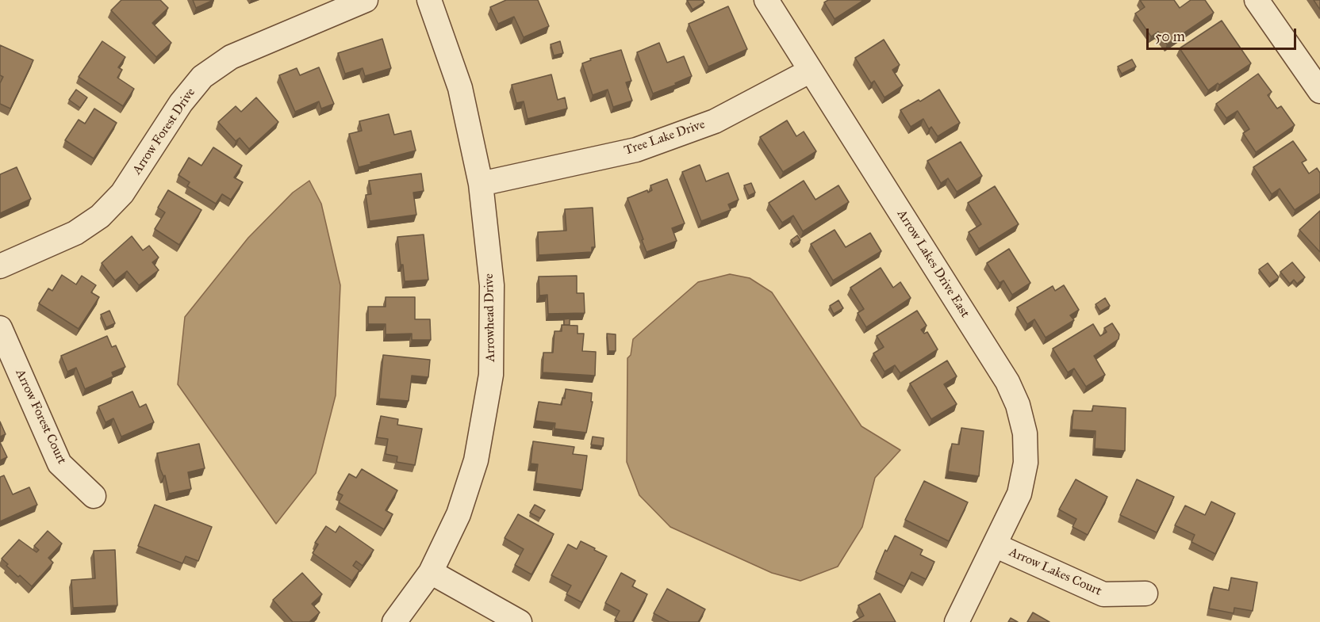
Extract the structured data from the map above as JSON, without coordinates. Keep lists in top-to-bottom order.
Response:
{
  "streets": {
    "street": [
      "Arrow Forest Drive",
      "Tree Lake Drive",
      "Arrow Lakes Drive East",
      "Arrowhead Drive",
      "Arrow Forest Court",
      "Arrow Lakes Court"
    ]
  },
  "crossings": [
    ["Tree Lake Drive", "Arrow Lakes Drive East"],
    ["Tree Lake Drive", "Arrowhead Drive"],
    ["Arrow Lakes Drive East", "Arrow Lakes Court"]
  ],
  "scale_bar": "50 m"
}
